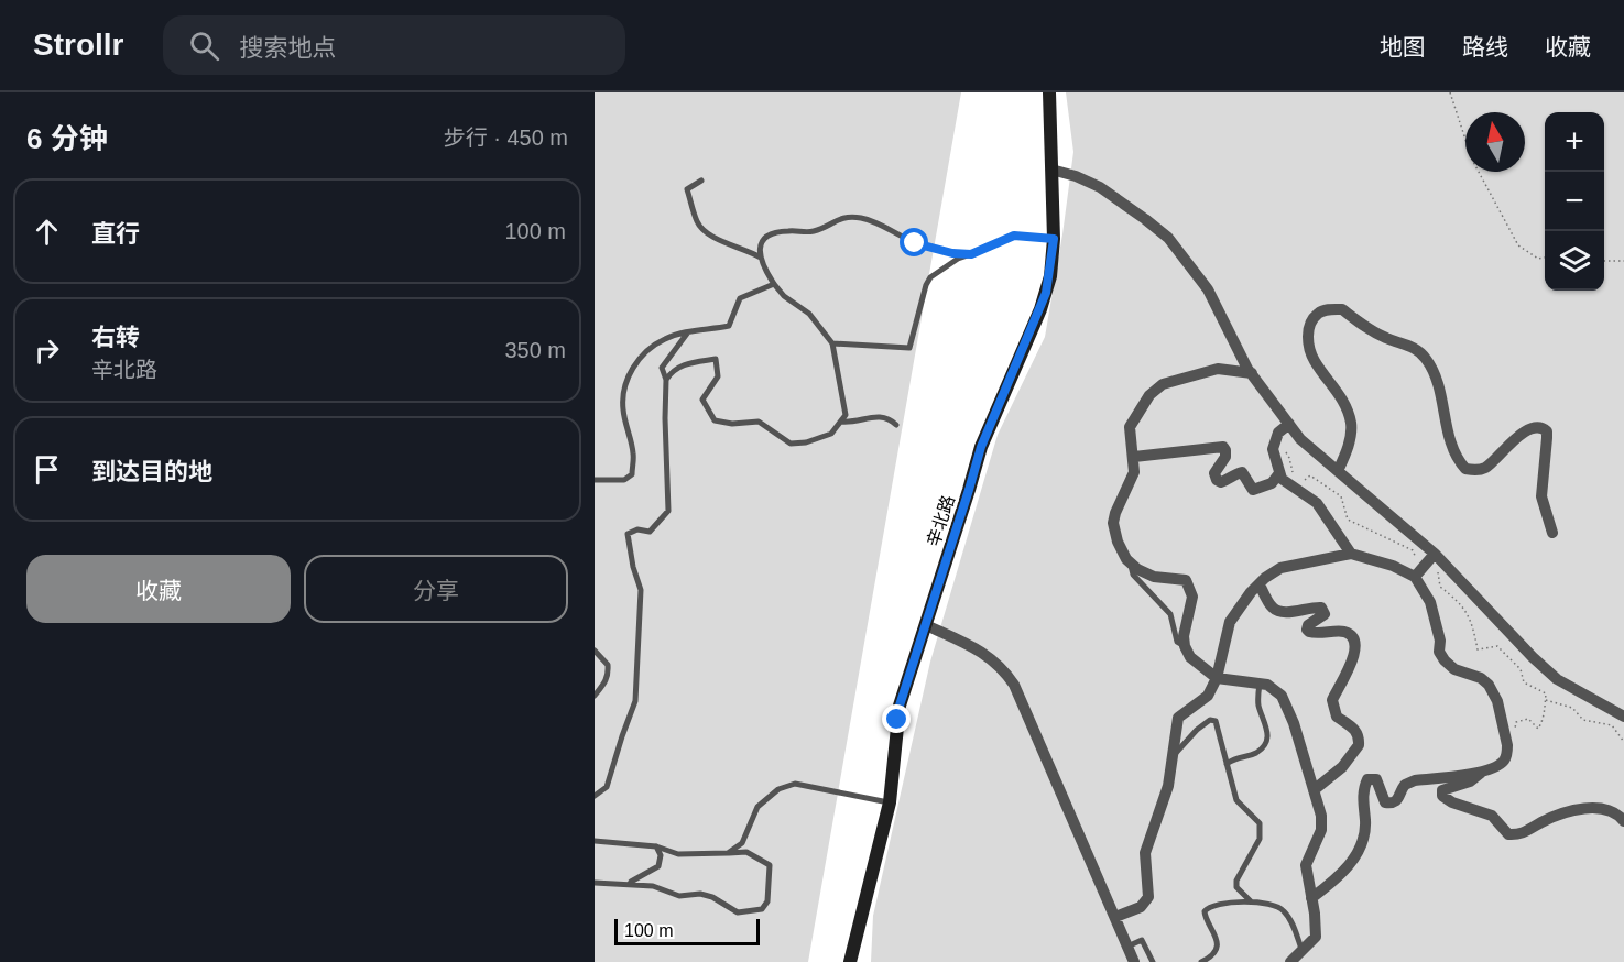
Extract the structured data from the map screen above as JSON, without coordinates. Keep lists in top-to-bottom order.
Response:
{
  "streets": {
    "main road": ["辛北路"]
  },
  "scale_bar": "100 m",
  "north": "top",
  "page": {
    "header": "Strollr",
    "search": "搜索地点",
    "nav": ["地图", "路线", "收藏"],
    "heading": ["6 分钟", "步行 · 450 m"],
    "map_buttons": ["+", "−"],
    "list": [
      ["直行", "100 m"],
      ["右转", "辛北路", "350 m"],
      "到达目的地"
    ],
    "buttons": ["收藏", "分享"],
    "scale": "100 m"
  }
}
